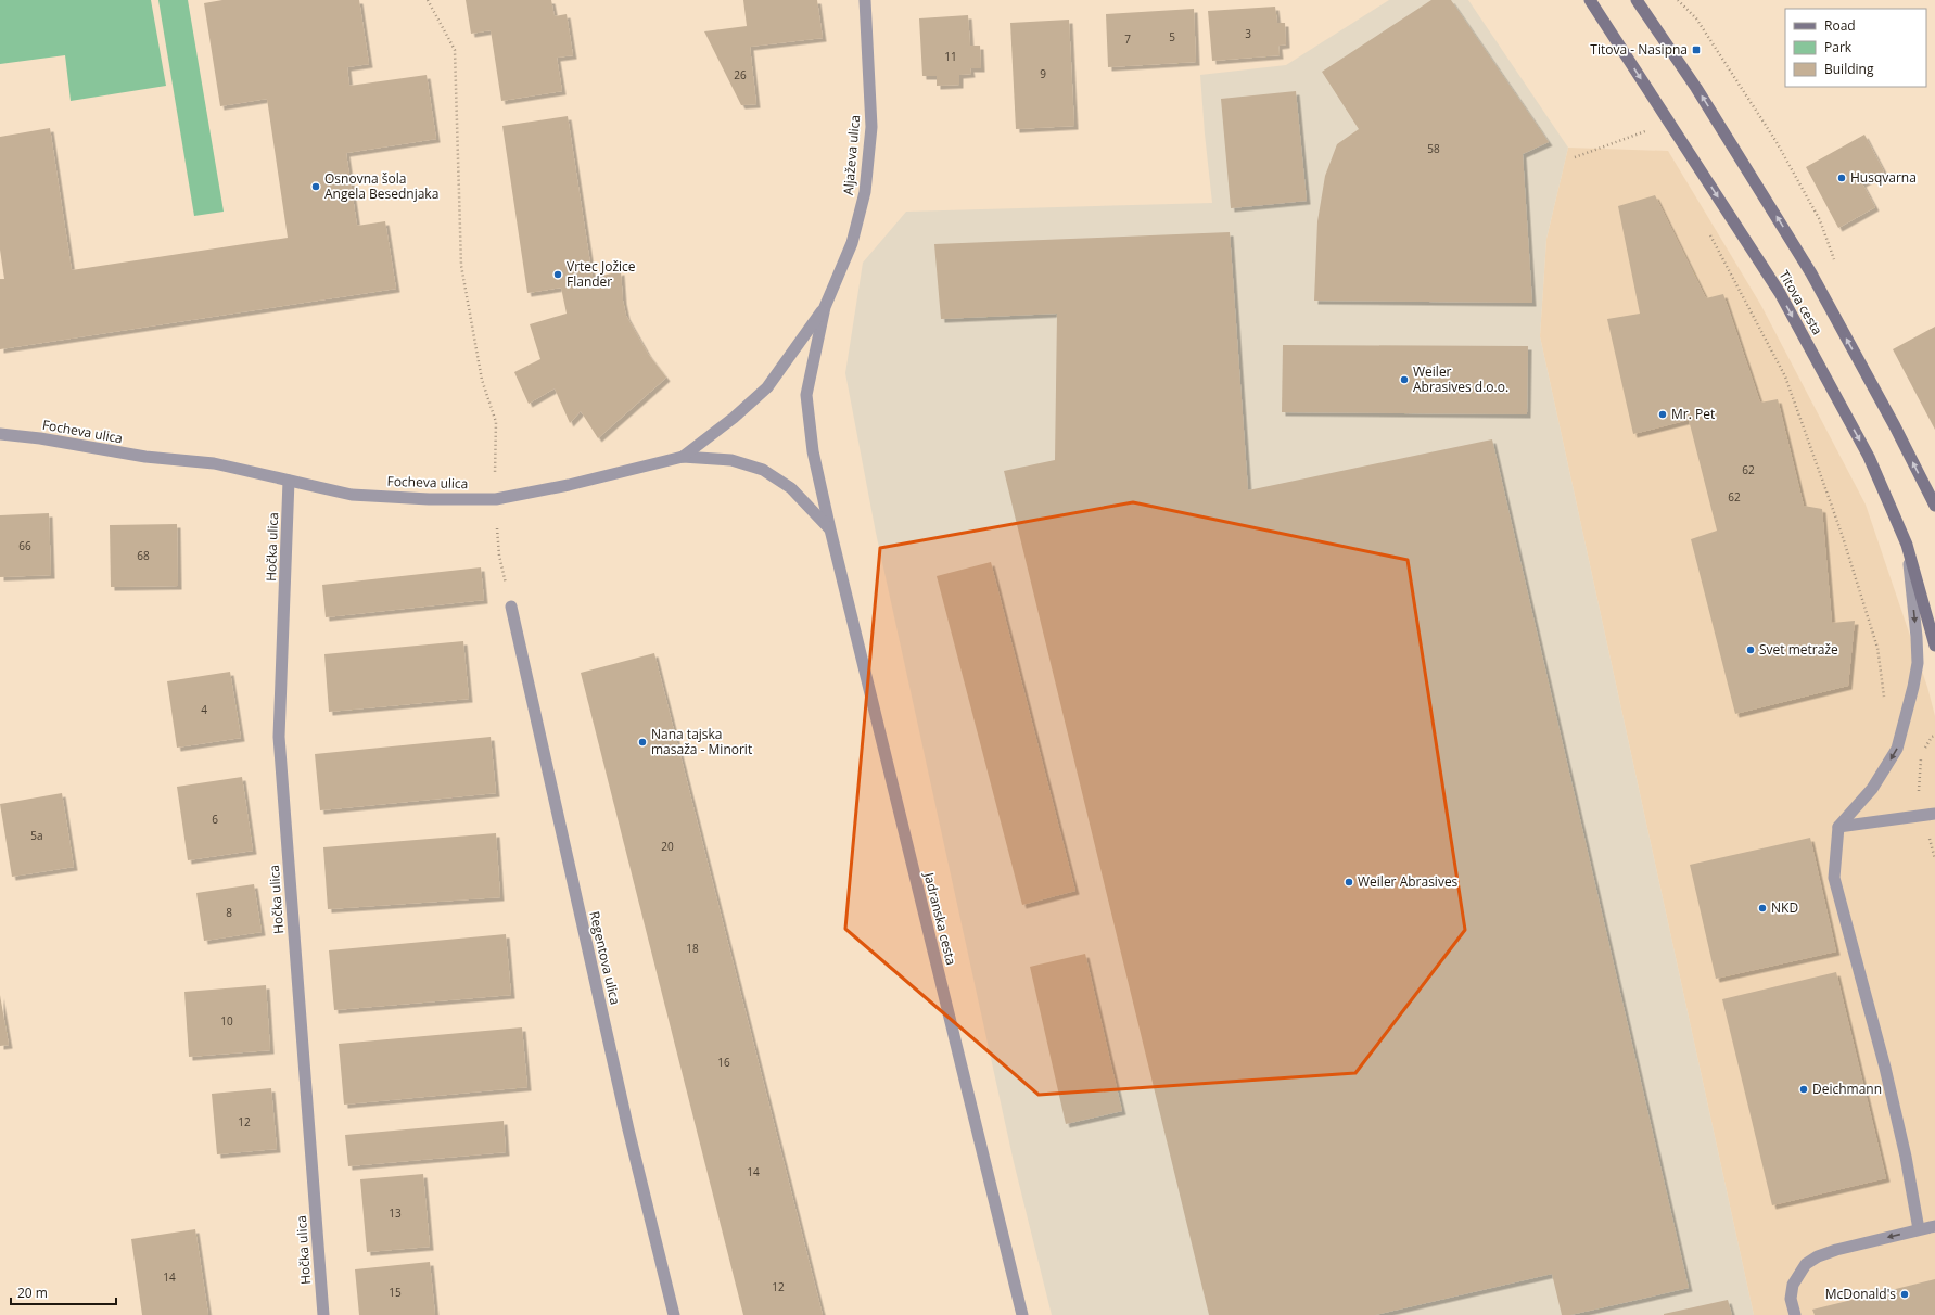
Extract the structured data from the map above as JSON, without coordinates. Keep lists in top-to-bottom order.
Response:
{
  "streets": {
    "main road": ["Titova cesta"],
    "street": [
      "Aljaževa ulica",
      "Focheva ulica",
      "Hočka ulica",
      "Jadranska cesta",
      "Regentova ulica"
    ]
  },
  "crossings": [
    ["Aljaževa ulica", "Focheva ulica"],
    ["Aljaževa ulica", "Jadranska cesta"],
    ["Focheva ulica", "Hočka ulica"],
    ["Focheva ulica", "Jadranska cesta"]
  ],
  "places": {
    "transit": ["Titova - Nasipna"],
    "other": [
      "Husqvarna",
      "Osnovna šola Angela Besednjaka",
      "Vrtec Jožice Flander",
      "Weiler Abrasives d.o.o.",
      "Mr. Pet",
      "Svet metraže",
      "Nana tajska masaža - Minorit",
      "Weiler Abrasives",
      "NKD",
      "Deichmann",
      "McDonald's"
    ]
  },
  "house_numbers": [
    "3",
    "5",
    "7",
    "11",
    "9",
    "26",
    "58",
    "62",
    "62",
    "66",
    "68",
    "4",
    "6",
    "5a",
    "20",
    "8",
    "18",
    "10",
    "16",
    "12",
    "14",
    "13",
    "14",
    "12",
    "15"
  ],
  "legend": ["Road", "Park", "Building"],
  "scale_bar": "20 m"
}
